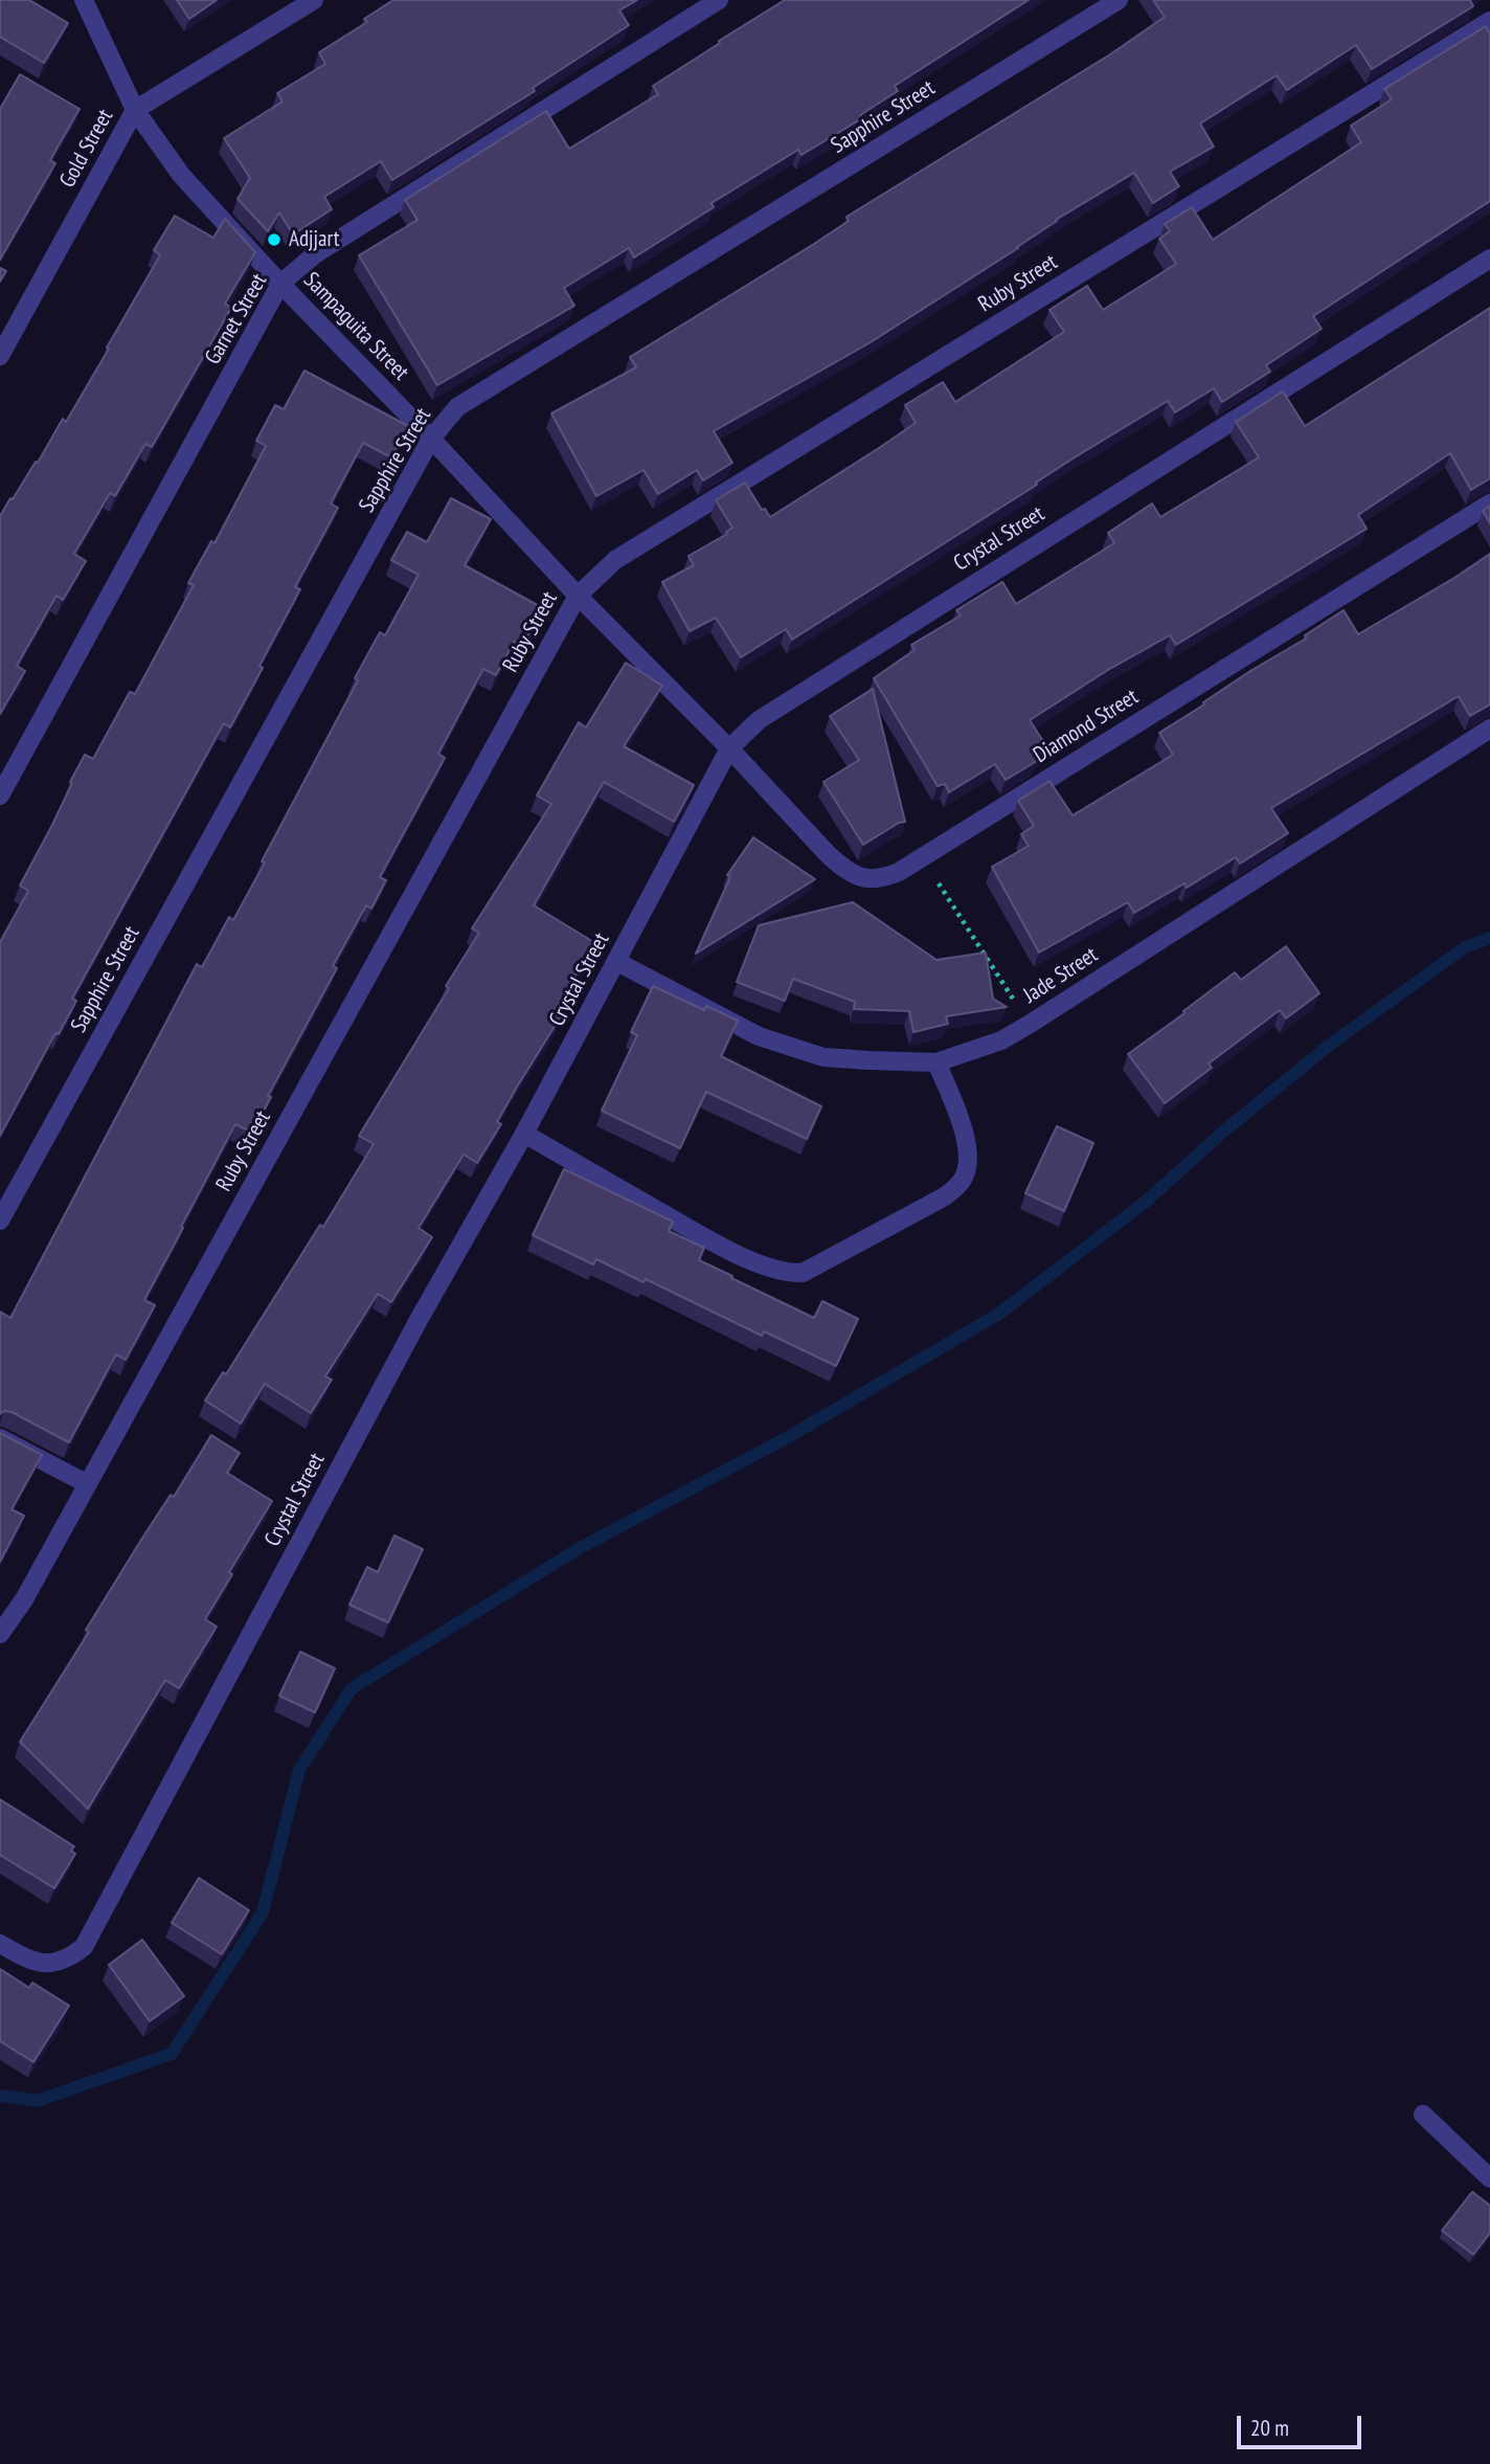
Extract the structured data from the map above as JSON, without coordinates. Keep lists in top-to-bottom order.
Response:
{
  "streets": {
    "street": [
      "Sapphire Street",
      "Gold Street",
      "Ruby Street",
      "Garnet Street",
      "Sampaguita Street",
      "Crystal Street",
      "Diamond Street",
      "Jade Street"
    ]
  },
  "crossings": [
    ["Sapphire Street", "Sampaguita Street"],
    ["Gold Street", "Sampaguita Street"],
    ["Ruby Street", "Sampaguita Street"],
    ["Garnet Street", "Sampaguita Street"],
    ["Sampaguita Street", "Crystal Street"],
    ["Sampaguita Street", "Diamond Street"],
    ["Crystal Street", "Diamond Street"],
    ["Crystal Street", "Jade Street"]
  ],
  "places": ["Adjjart"],
  "scale_bar": "20 m"
}
